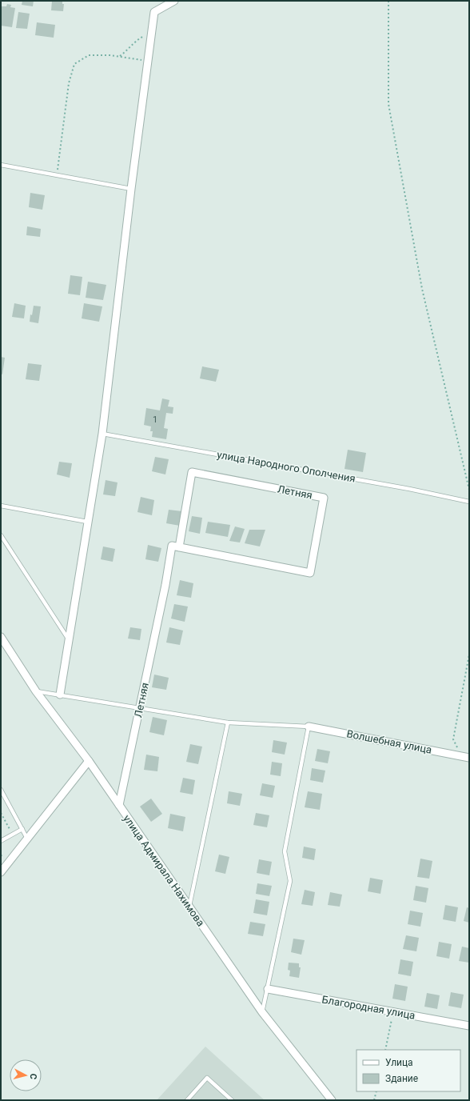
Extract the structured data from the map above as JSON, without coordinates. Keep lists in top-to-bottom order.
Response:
{
  "streets": {
    "street": [
      "Летняя",
      "Волшебная улица",
      "улица Адмирала Нахимова",
      "Благородная улица"
    ],
    "lane": ["улица Народного Ополчения"]
  },
  "crossings": [
    ["Летняя", "улица Адмирала Нахимова"]
  ],
  "house_numbers": ["1"],
  "legend": ["Улица", "Здание"],
  "north": "right"
}
